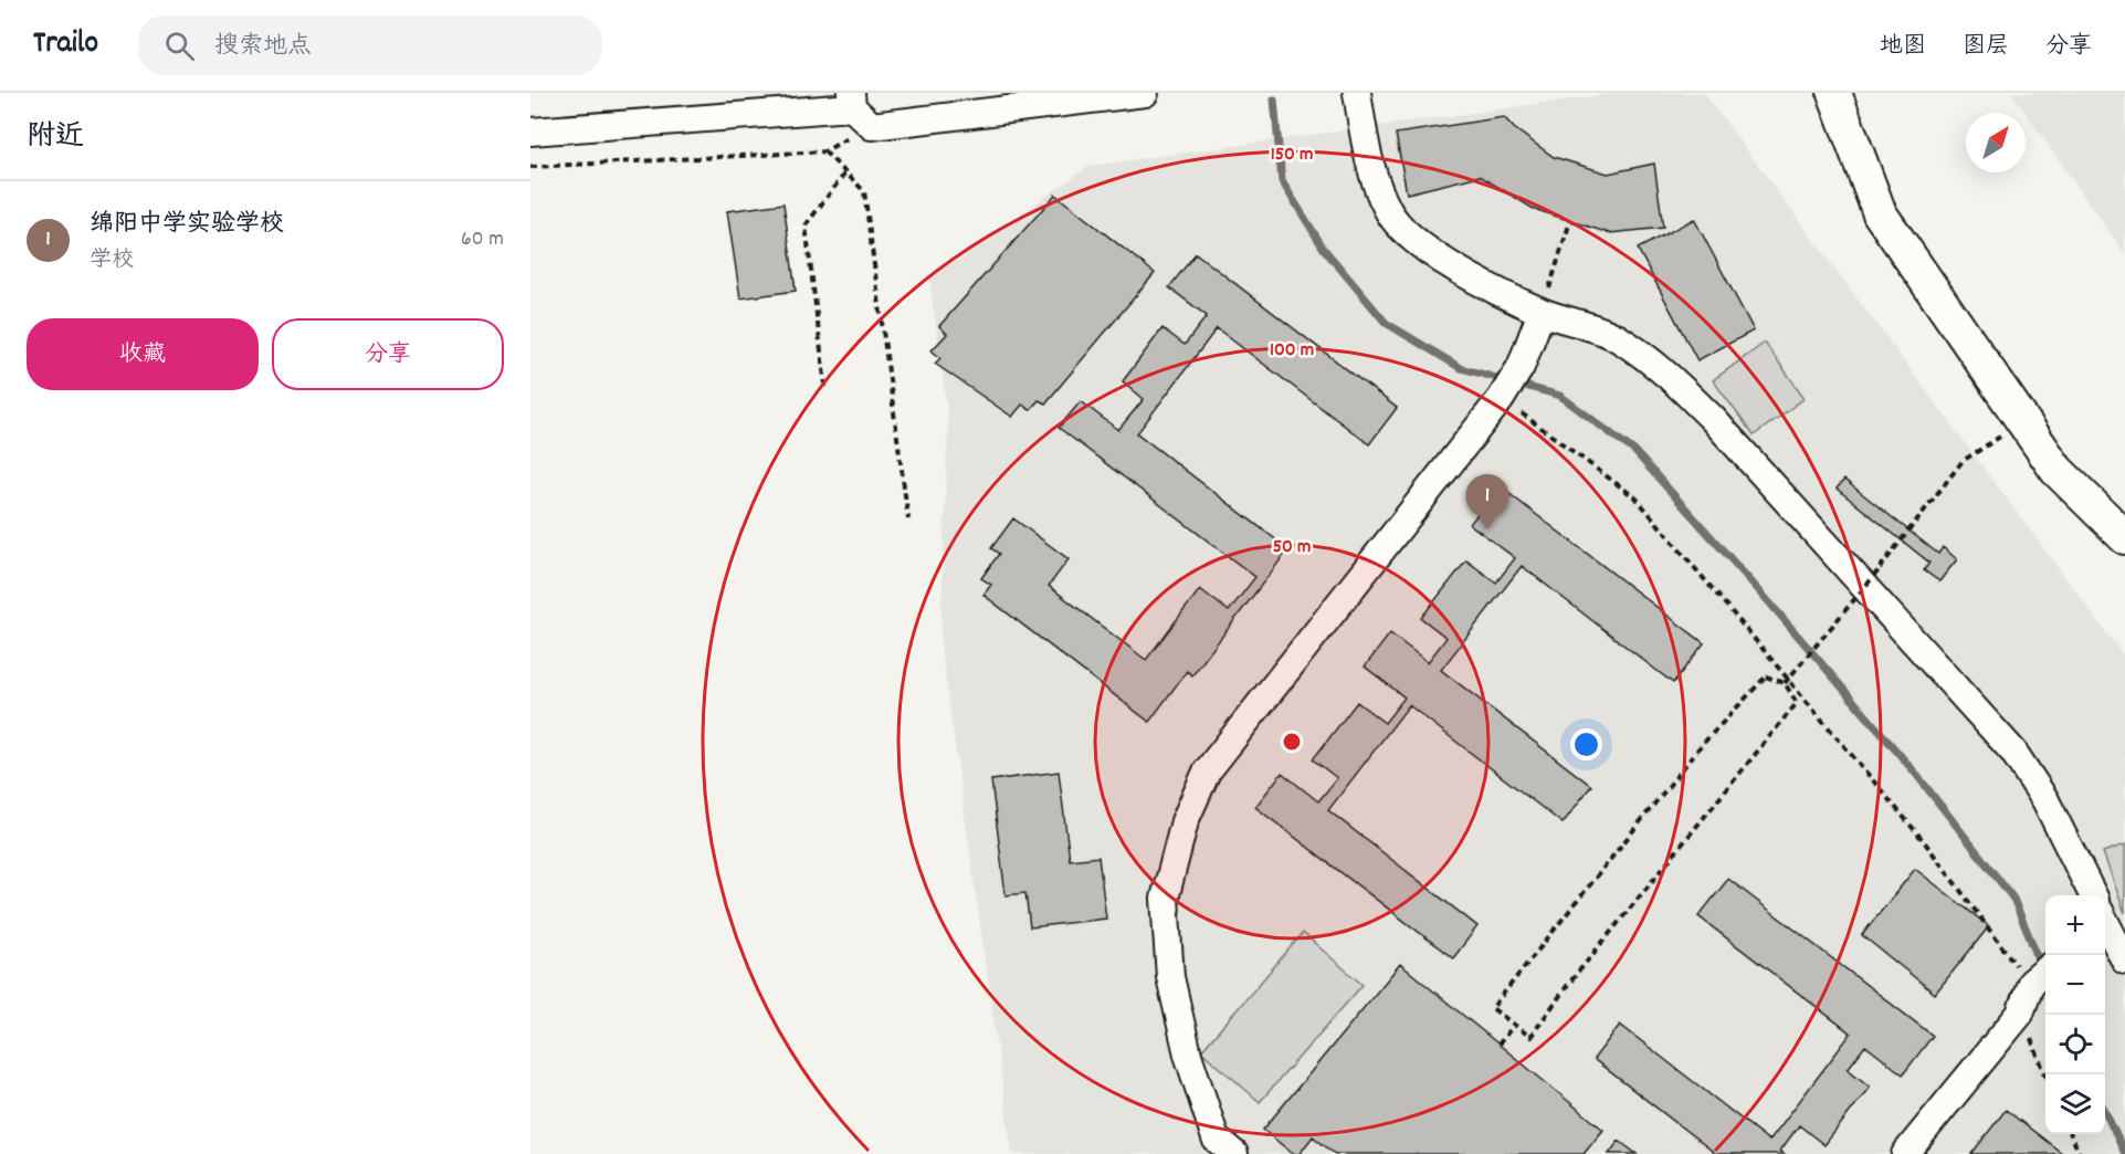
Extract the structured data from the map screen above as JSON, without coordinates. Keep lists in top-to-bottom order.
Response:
{
  "north": "top right",
  "page": {
    "header": "Trailo",
    "search": "搜索地点",
    "nav": ["地图", "图层", "分享"],
    "heading": "附近",
    "list": [
      {
        "mark": "1",
        "name": "绵阳中学实验学校",
        "note": "学校",
        "value": "60 m"
      }
    ],
    "buttons": ["收藏", "分享"],
    "pins": "1",
    "map_buttons": ["+", "−"]
  },
  "rings": ["150 m", "100 m", "50 m"]
}
